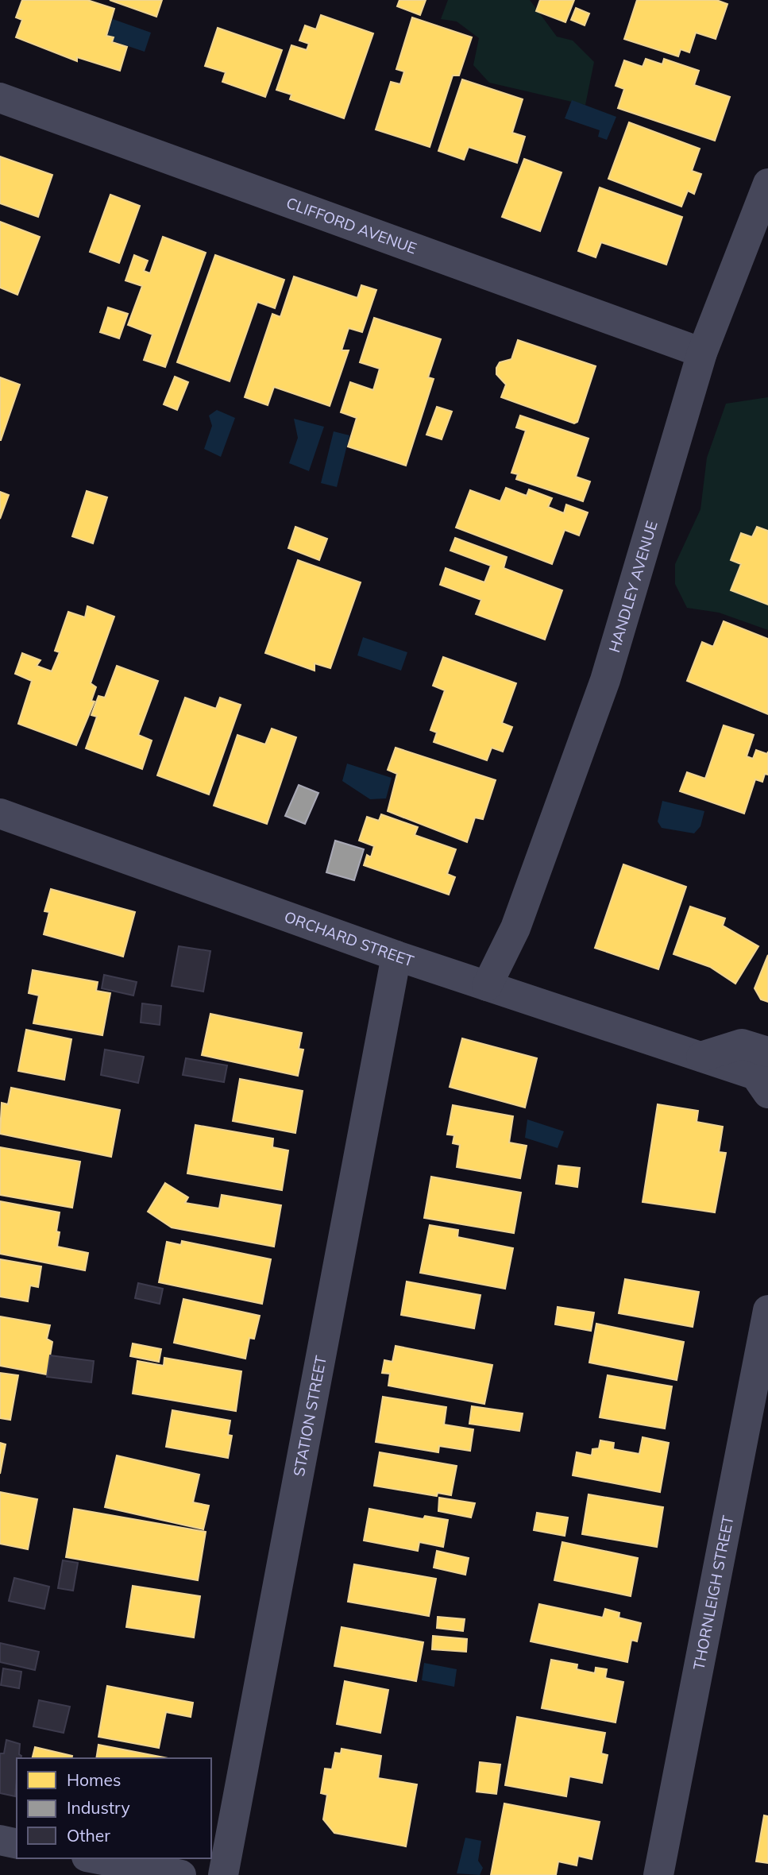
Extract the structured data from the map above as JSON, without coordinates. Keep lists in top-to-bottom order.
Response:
{
  "streets": {
    "street": [
      "CLIFFORD AVENUE",
      "HANDLEY AVENUE",
      "ORCHARD STREET",
      "STATION STREET",
      "THORNLEIGH STREET"
    ]
  },
  "crossings": [
    ["CLIFFORD AVENUE", "HANDLEY AVENUE"],
    ["HANDLEY AVENUE", "ORCHARD STREET"],
    ["ORCHARD STREET", "STATION STREET"]
  ],
  "legend": ["Homes", "Industry", "Other"]
}
